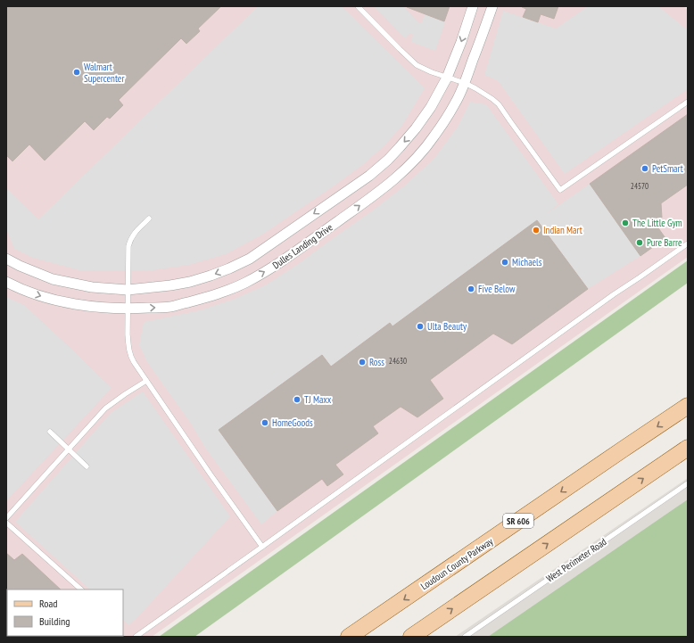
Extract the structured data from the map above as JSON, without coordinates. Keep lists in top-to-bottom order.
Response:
{
  "streets": {
    "main road": ["SR 606", "Loudoun County Parkway"],
    "street": ["Dulles Landing Drive"],
    "lane": ["West Perimeter Road"]
  },
  "places": [
    "Walmart Supercenter",
    "PetSmart",
    "The Little Gym",
    "Indian Mart",
    "Pure Barre",
    "Michaels",
    "Five Below",
    "Ulta Beauty",
    "Ross",
    "TJ Maxx",
    "HomeGoods"
  ],
  "house_numbers": ["24570", "24630"],
  "legend": ["Road", "Building"]
}
